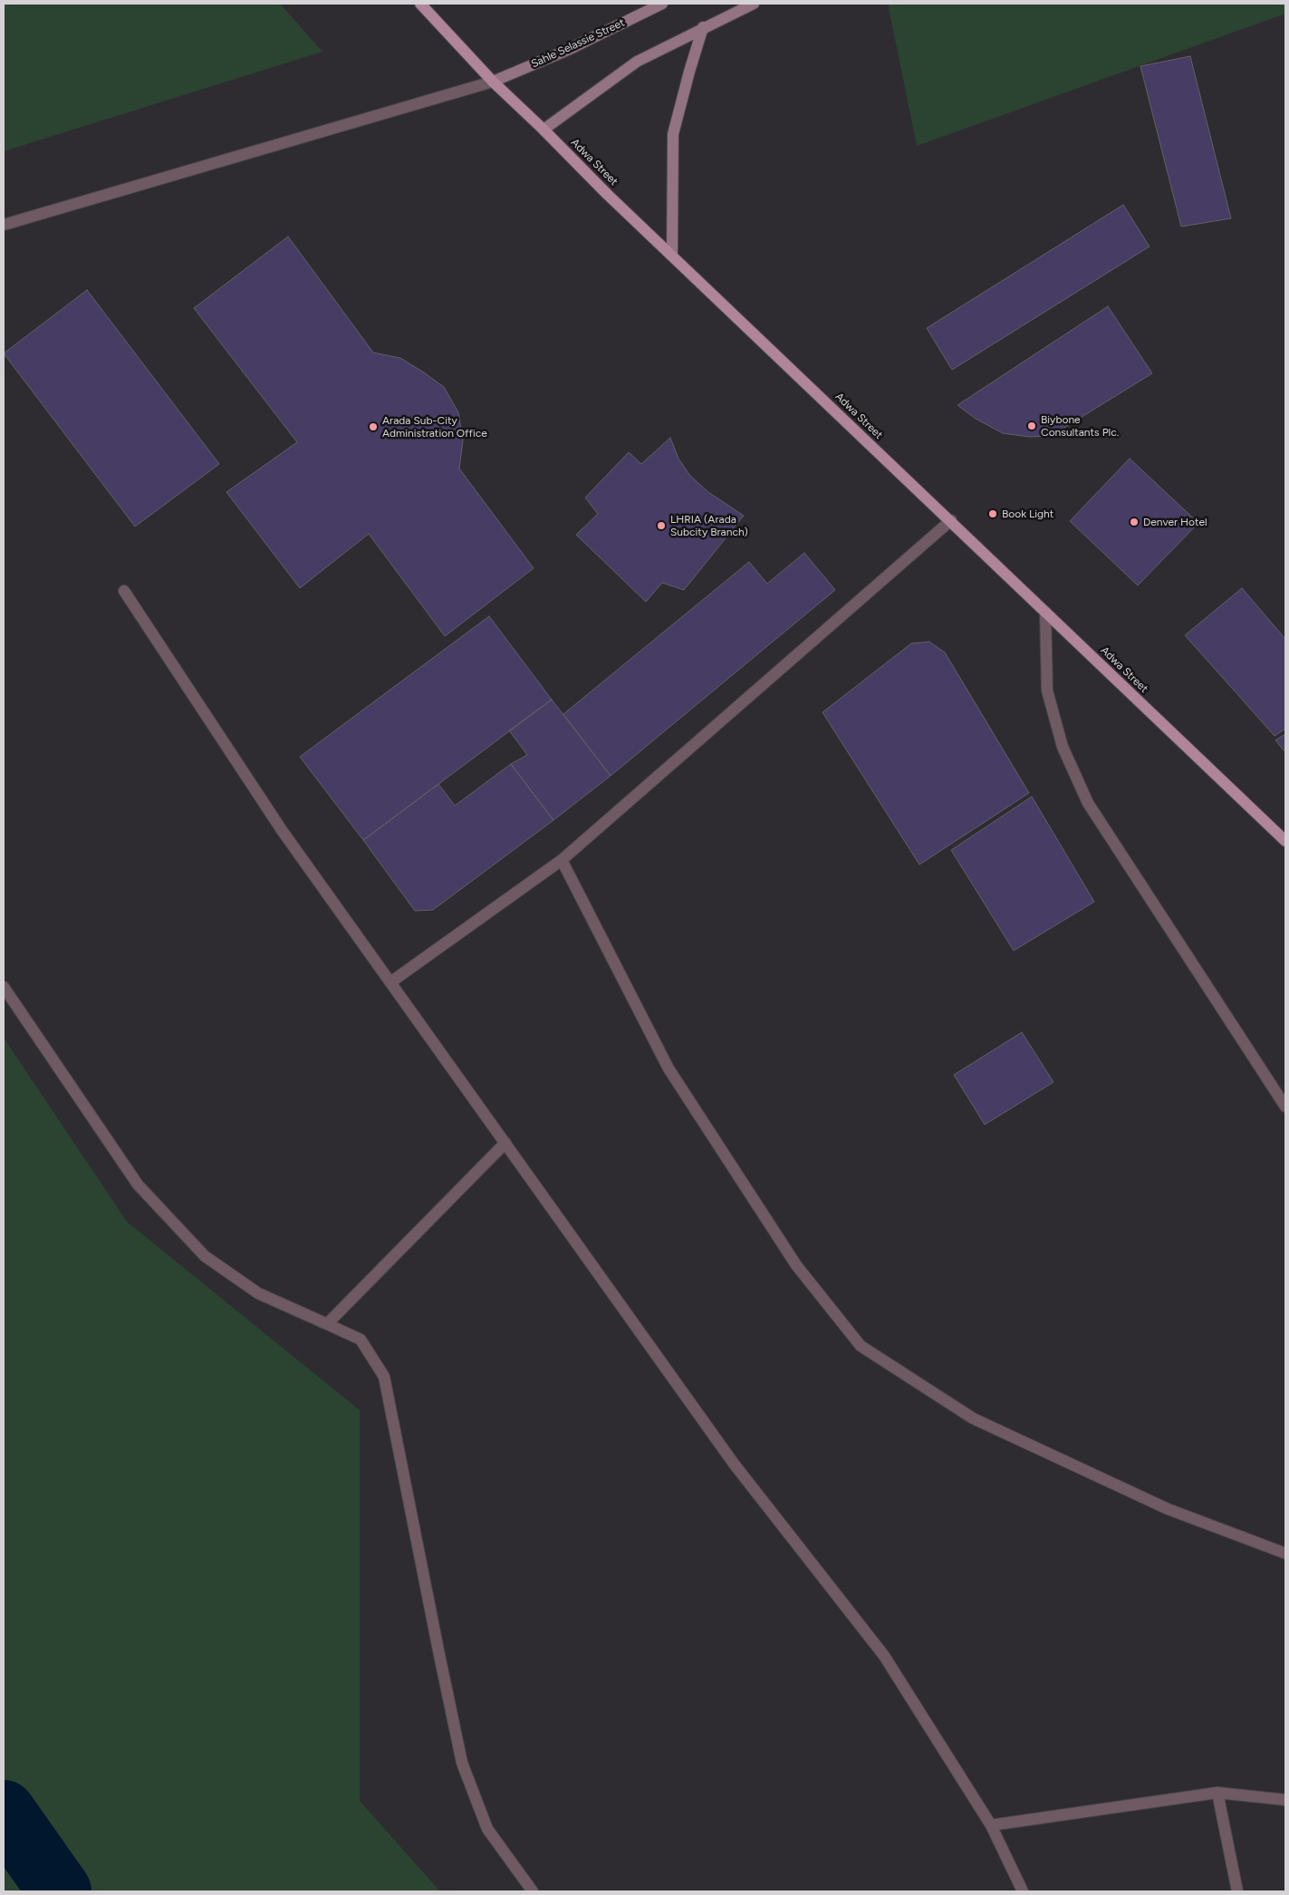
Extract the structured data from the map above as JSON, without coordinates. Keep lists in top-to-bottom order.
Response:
{
  "streets": {
    "main road": ["Sahle Selassie Street", "Adwa Street"]
  },
  "crossings": [
    ["Sahle Selassie Street", "Adwa Street"]
  ],
  "places": [
    "Biybone Consultants Plc.",
    "Arada Sub-City Administration Office",
    "Book Light",
    "Denver Hotel",
    "LHRIA (Arada Subcity Branch)"
  ]
}
